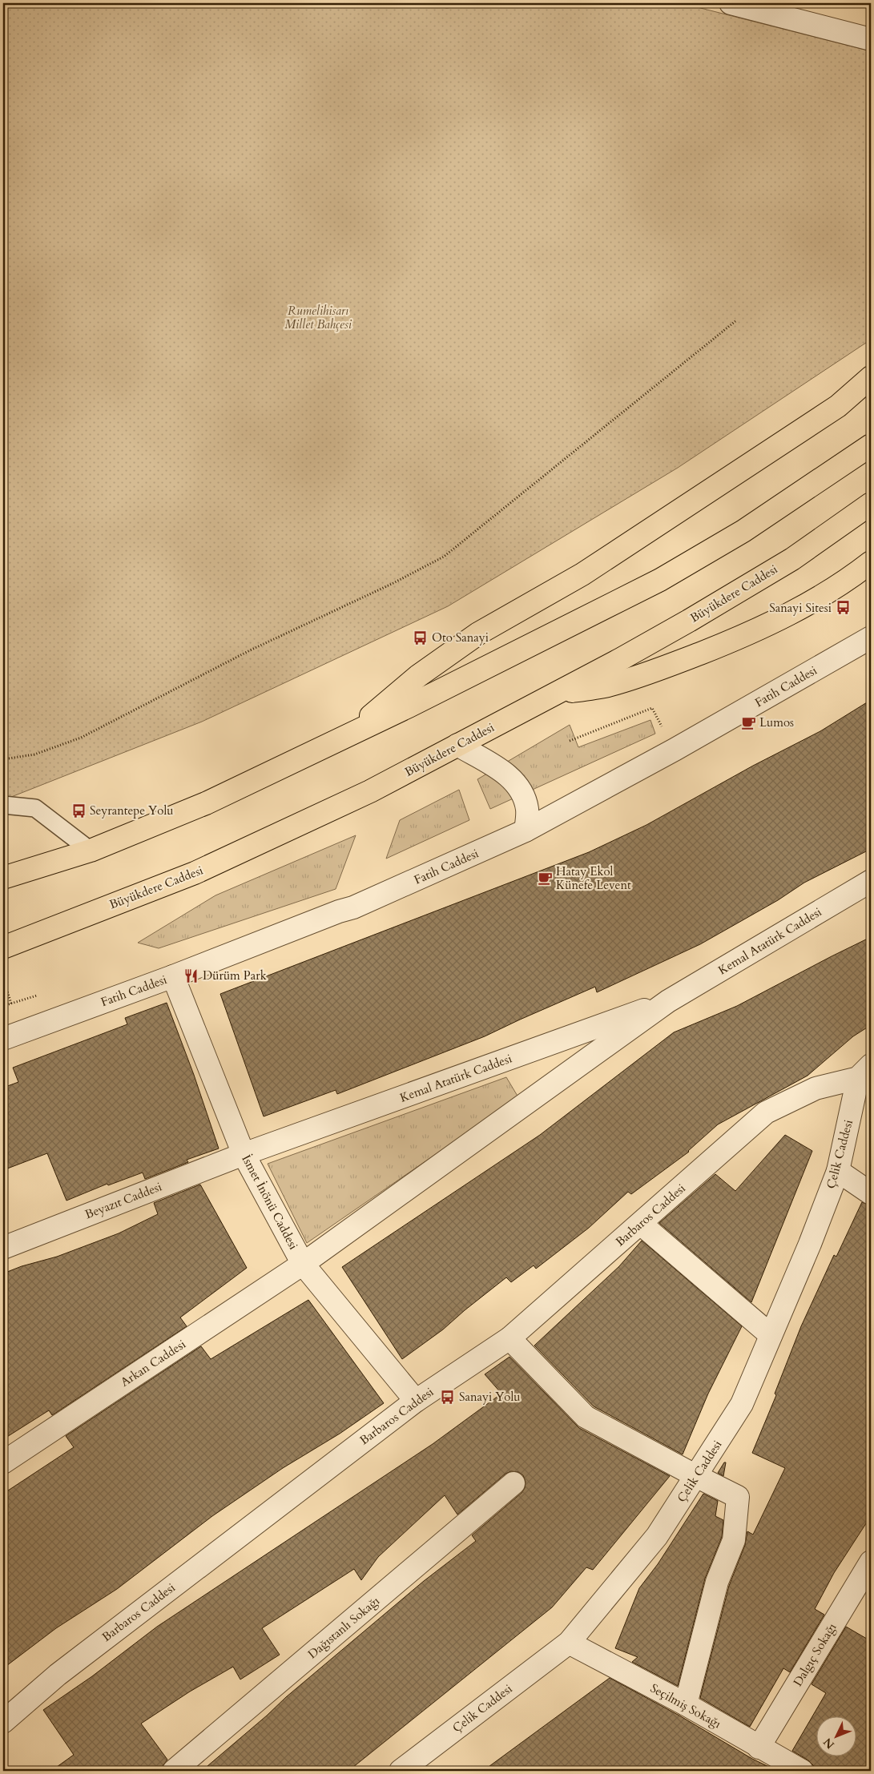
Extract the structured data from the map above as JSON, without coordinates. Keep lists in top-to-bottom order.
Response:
{
  "streets": {
    "main road": ["Büyükdere Caddesi"],
    "street": [
      "Fatih Caddesi",
      "Kemal Atatürk Caddesi",
      "Çelik Caddesi",
      "Beyazıt Caddesi",
      "İsmet İnönü Caddesi",
      "Barbaros Caddesi",
      "Arkan Caddesi",
      "Dağıstanlı Sokağı",
      "Dalgıç Sokağı",
      "Seçilmiş Sokağı"
    ]
  },
  "crossings": [
    ["Fatih Caddesi", "İsmet İnönü Caddesi"],
    ["Kemal Atatürk Caddesi", "Beyazıt Caddesi"],
    ["Kemal Atatürk Caddesi", "İsmet İnönü Caddesi"],
    ["Kemal Atatürk Caddesi", "Arkan Caddesi"],
    ["Çelik Caddesi", "Barbaros Caddesi"],
    ["Çelik Caddesi", "Seçilmiş Sokağı"],
    ["Beyazıt Caddesi", "İsmet İnönü Caddesi"],
    ["İsmet İnönü Caddesi", "Barbaros Caddesi"],
    ["İsmet İnönü Caddesi", "Arkan Caddesi"],
    ["Dalgıç Sokağı", "Seçilmiş Sokağı"]
  ],
  "parks": ["Rumelihisarı Millet Bahçesi"],
  "places": {
    "bus stop": [
      "Sanayi Sitesi",
      "Oto Sanayi",
      "Seyrantepe Yolu",
      "Sanayi Yolu"
    ],
    "cafe": ["Lumos", "Hatay Ekol Künefe Levent"],
    "restaurant": ["Dürüm Park"]
  },
  "north": "bottom left"
}
